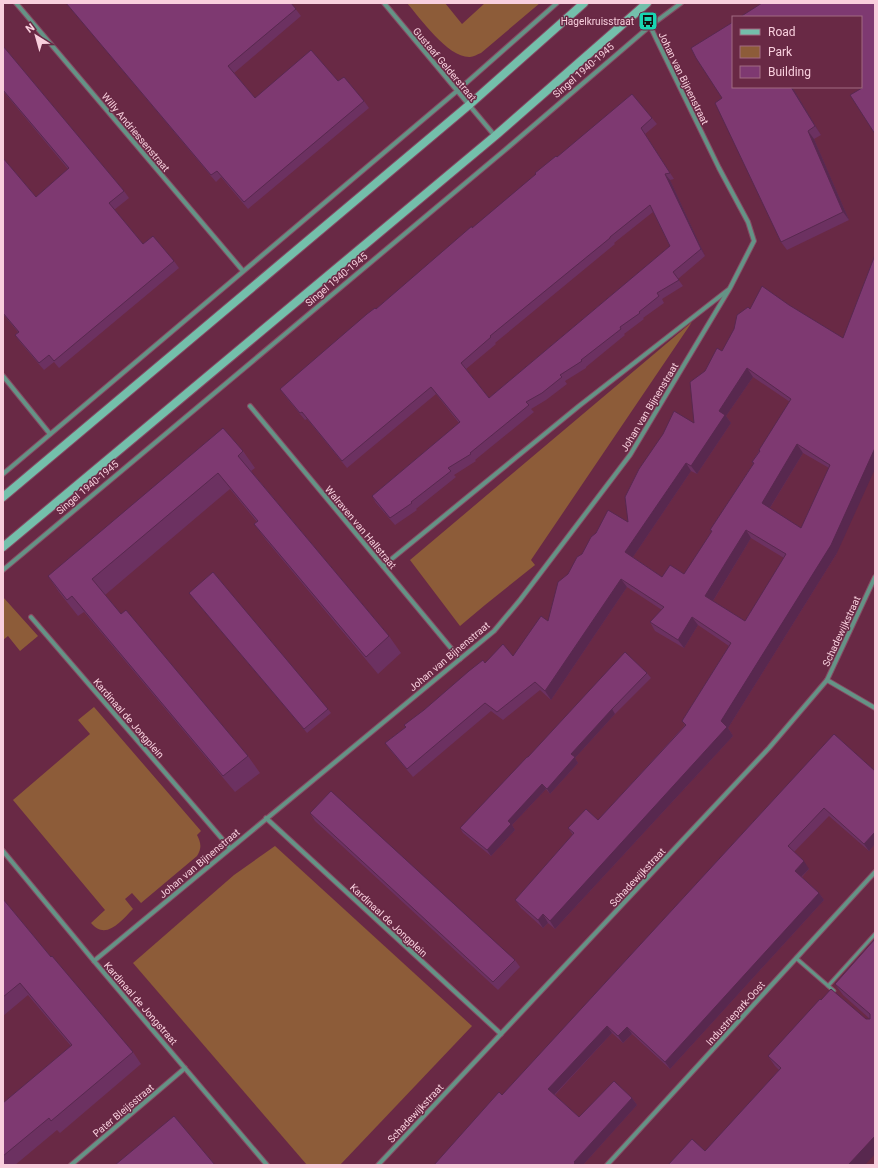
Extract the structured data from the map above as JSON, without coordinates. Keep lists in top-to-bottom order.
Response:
{
  "streets": {
    "main road": ["Singel 1940-1945"],
    "street": [
      "Gustaaf Gelderstraat",
      "Johan van Bijnenstraat",
      "Willy Andriessenstraat",
      "Walraven van Hallstraat",
      "Schadewijkstraat",
      "Kardinaal de Jongplein",
      "Kardinaal de Jongstraat",
      "Industriepark-Oost",
      "Pater Bleijsstraat"
    ]
  },
  "crossings": [
    ["Gustaaf Gelderstraat", "Singel 1940-1945"],
    ["Singel 1940-1945", "Johan van Bijnenstraat"],
    ["Johan van Bijnenstraat", "Walraven van Hallstraat"],
    ["Johan van Bijnenstraat", "Kardinaal de Jongplein"],
    ["Johan van Bijnenstraat", "Kardinaal de Jongstraat"],
    ["Schadewijkstraat", "Kardinaal de Jongplein"],
    ["Kardinaal de Jongstraat", "Pater Bleijsstraat"]
  ],
  "places": {
    "bus stop": ["Hagelkruisstraat"]
  },
  "legend": ["Road", "Park", "Building"],
  "north": "top left"
}
